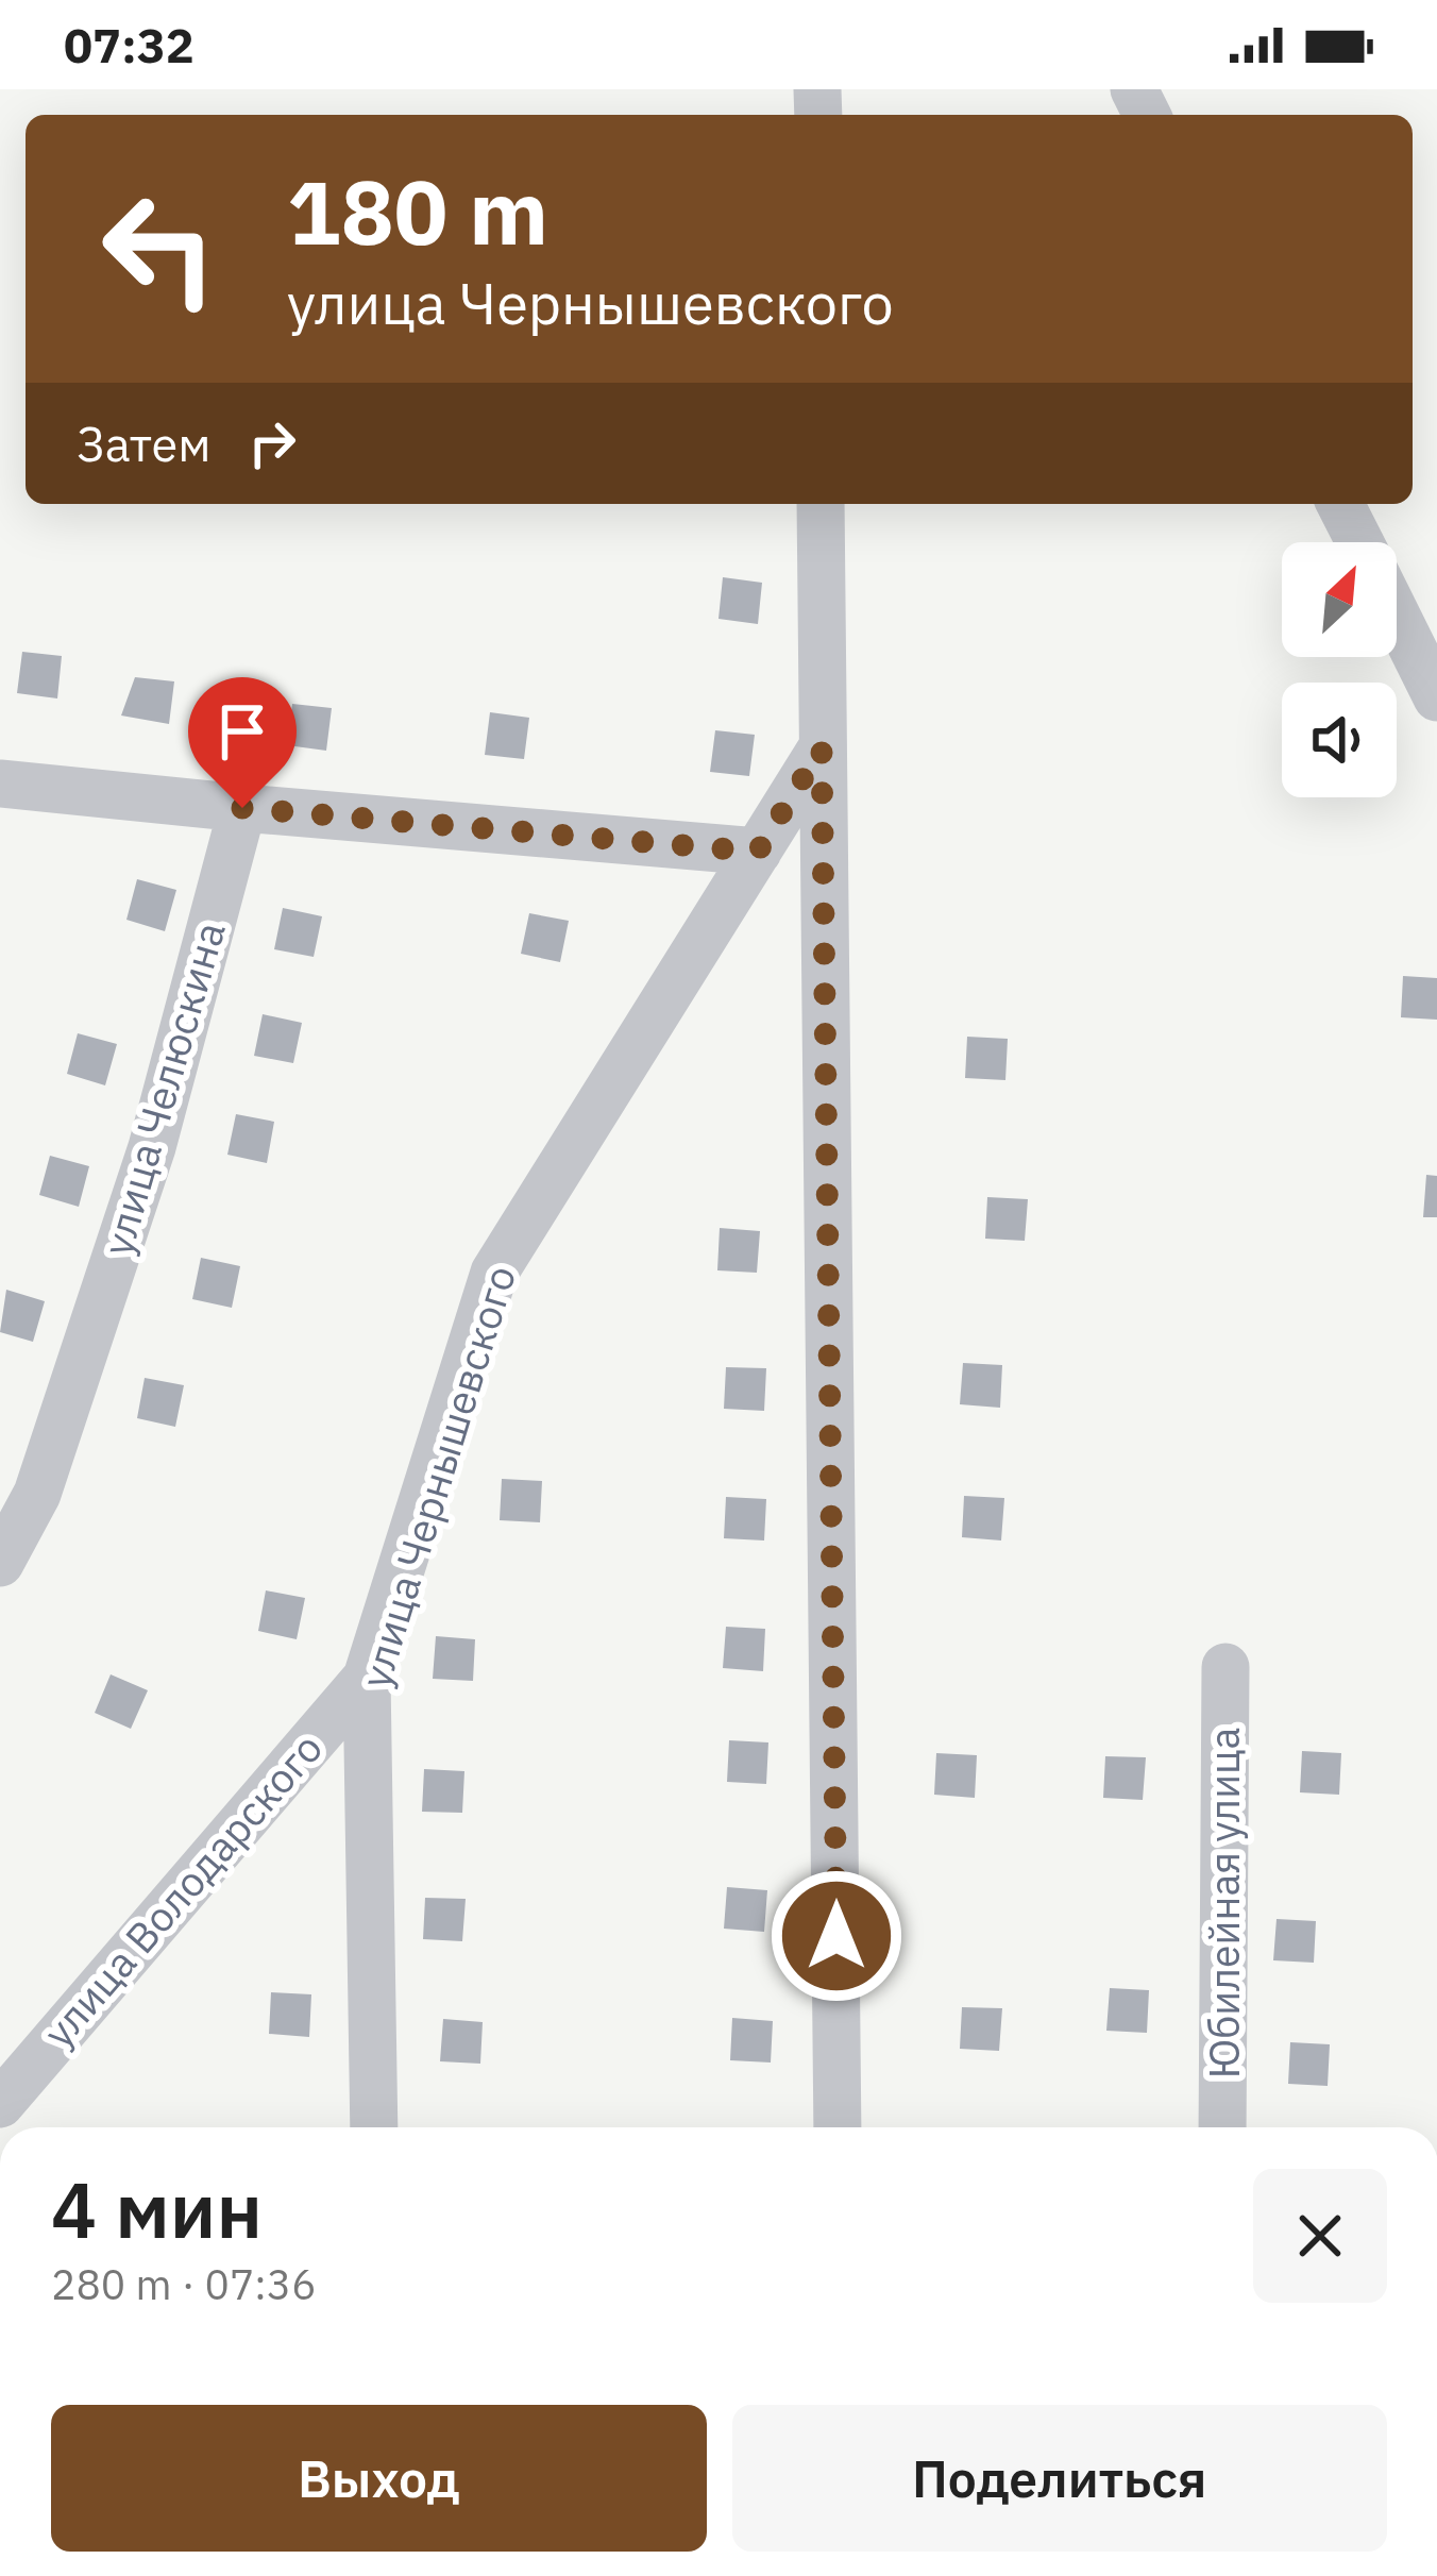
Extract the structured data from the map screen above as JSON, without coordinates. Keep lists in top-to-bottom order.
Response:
{
  "streets": {
    "street": [
      "улица Челюскина",
      "улица Чернышевского",
      "улица Володарского",
      "Юбилейная улица"
    ]
  },
  "crossings": [
    ["улица Чернышевского", "улица Володарского"]
  ],
  "north": "top right",
  "page": {
    "status": "07:32",
    "turn": ["180 m", "улица Чернышевского"],
    "then": "Затем",
    "heading": ["4 мин", "280 m · 07:36"],
    "buttons": ["Выход", "Поделиться"]
  }
}
